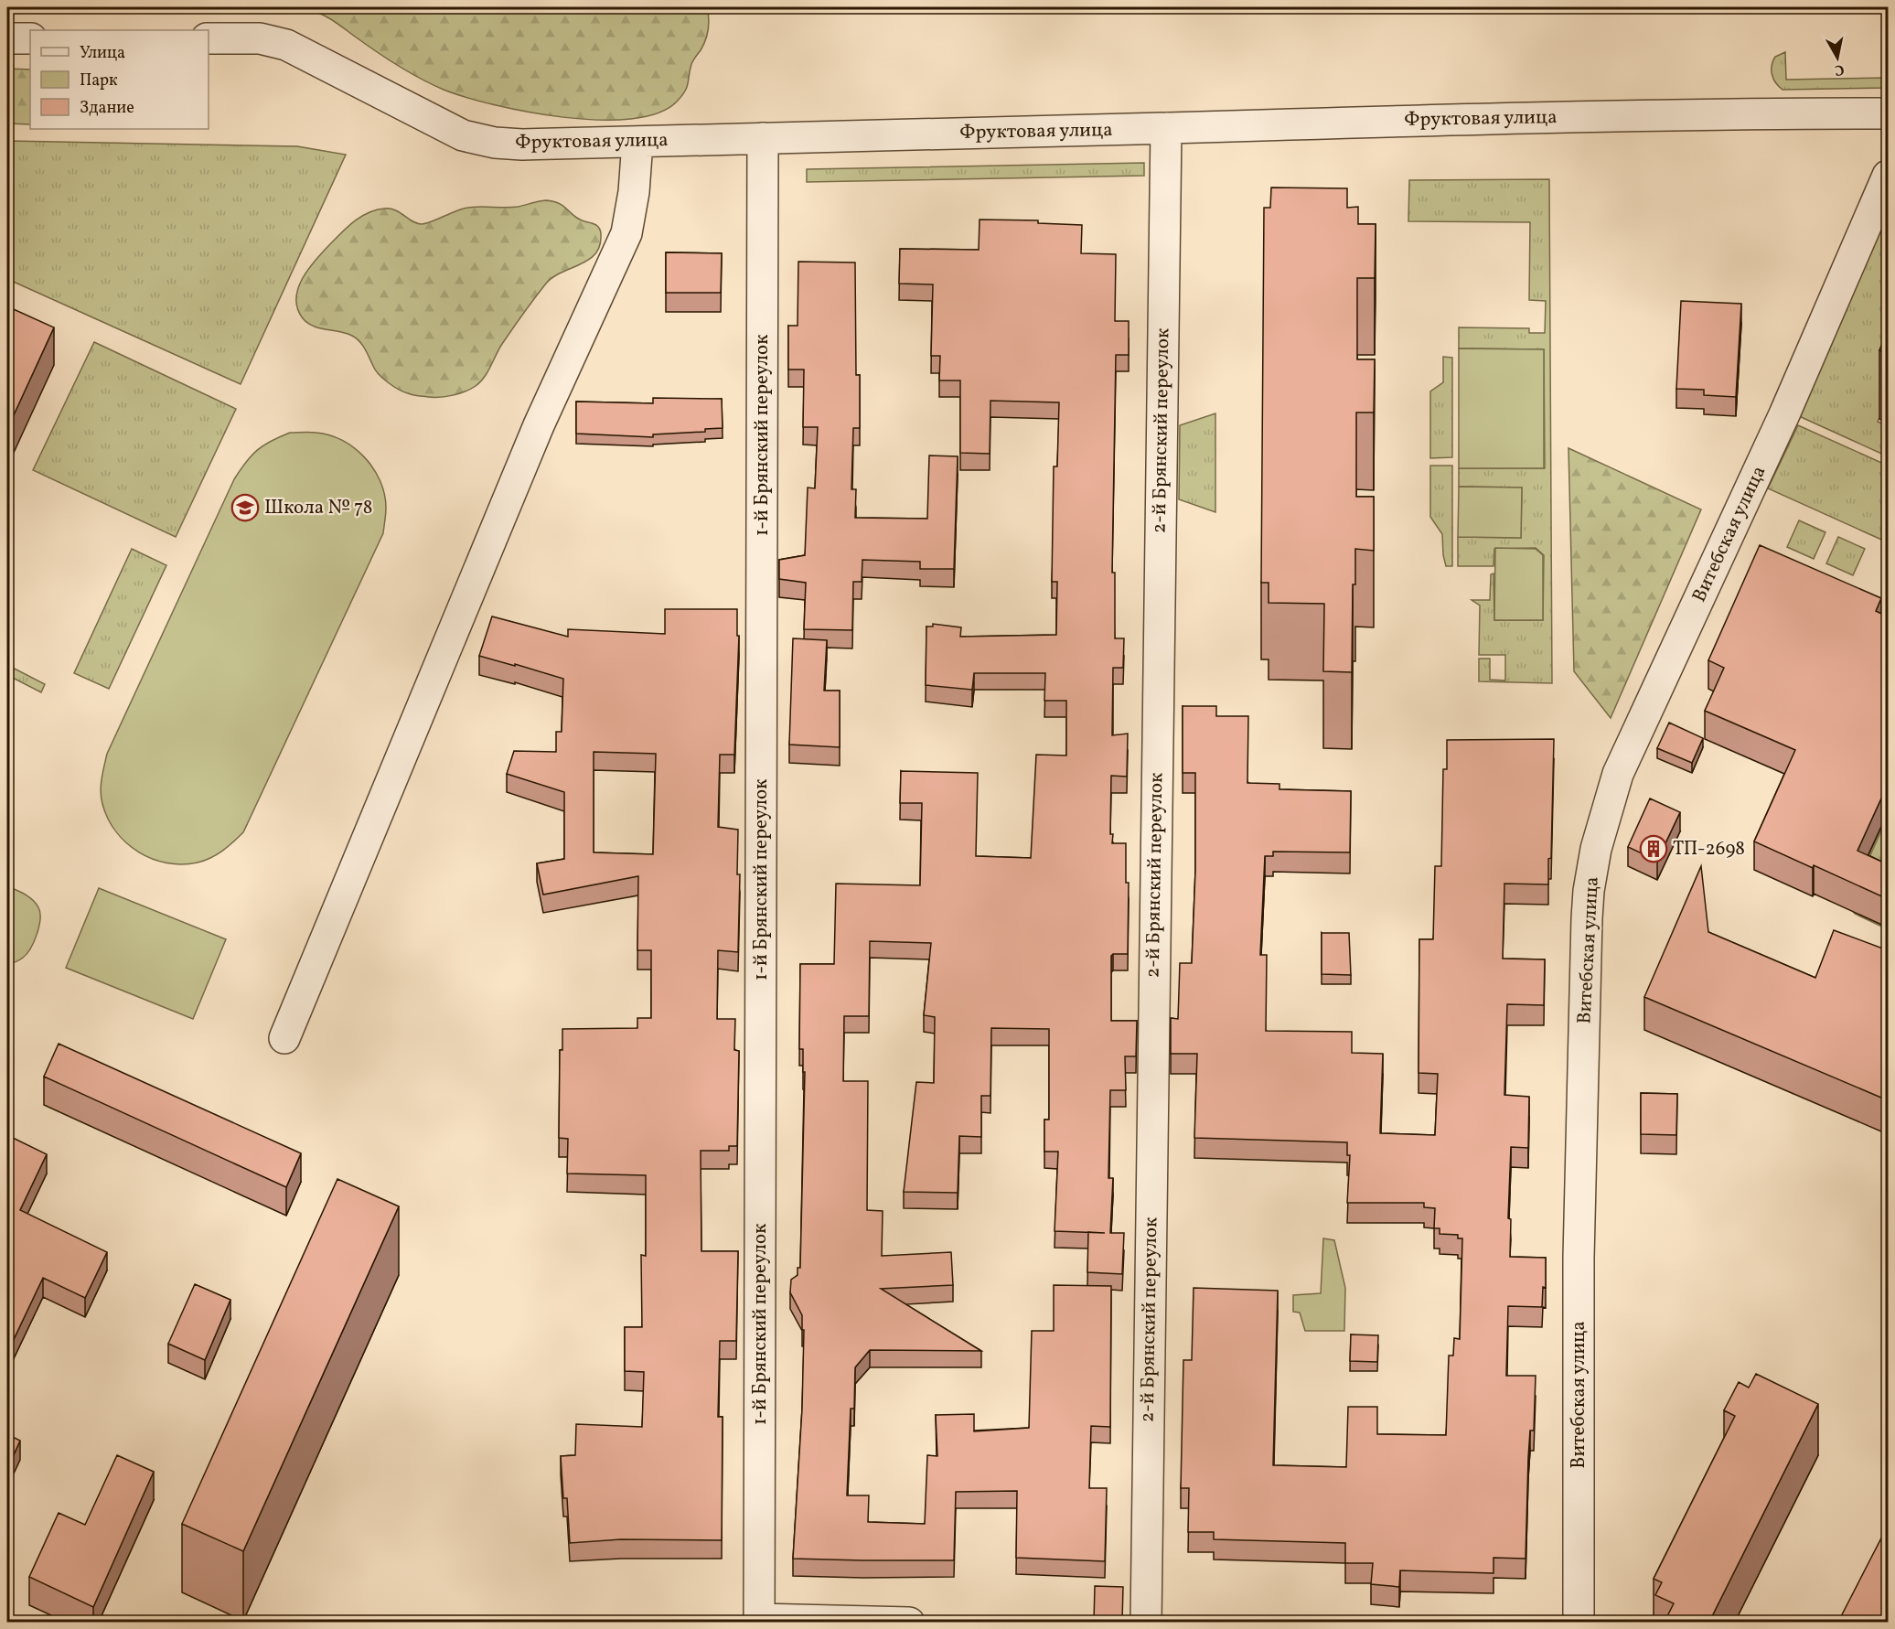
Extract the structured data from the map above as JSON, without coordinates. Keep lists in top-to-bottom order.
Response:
{
  "streets": {
    "street": [
      "Фруктовая улица",
      "2-й Брянский переулок",
      "1-й Брянский переулок",
      "Витебская улица"
    ]
  },
  "crossings": [
    ["Фруктовая улица", "2-й Брянский переулок"],
    ["Фруктовая улица", "1-й Брянский переулок"]
  ],
  "places": {
    "school or university": ["Школа № 78"],
    "building": ["ТП-2698"]
  },
  "legend": ["Улица", "Парк", "Здание"],
  "north": "bottom"
}
